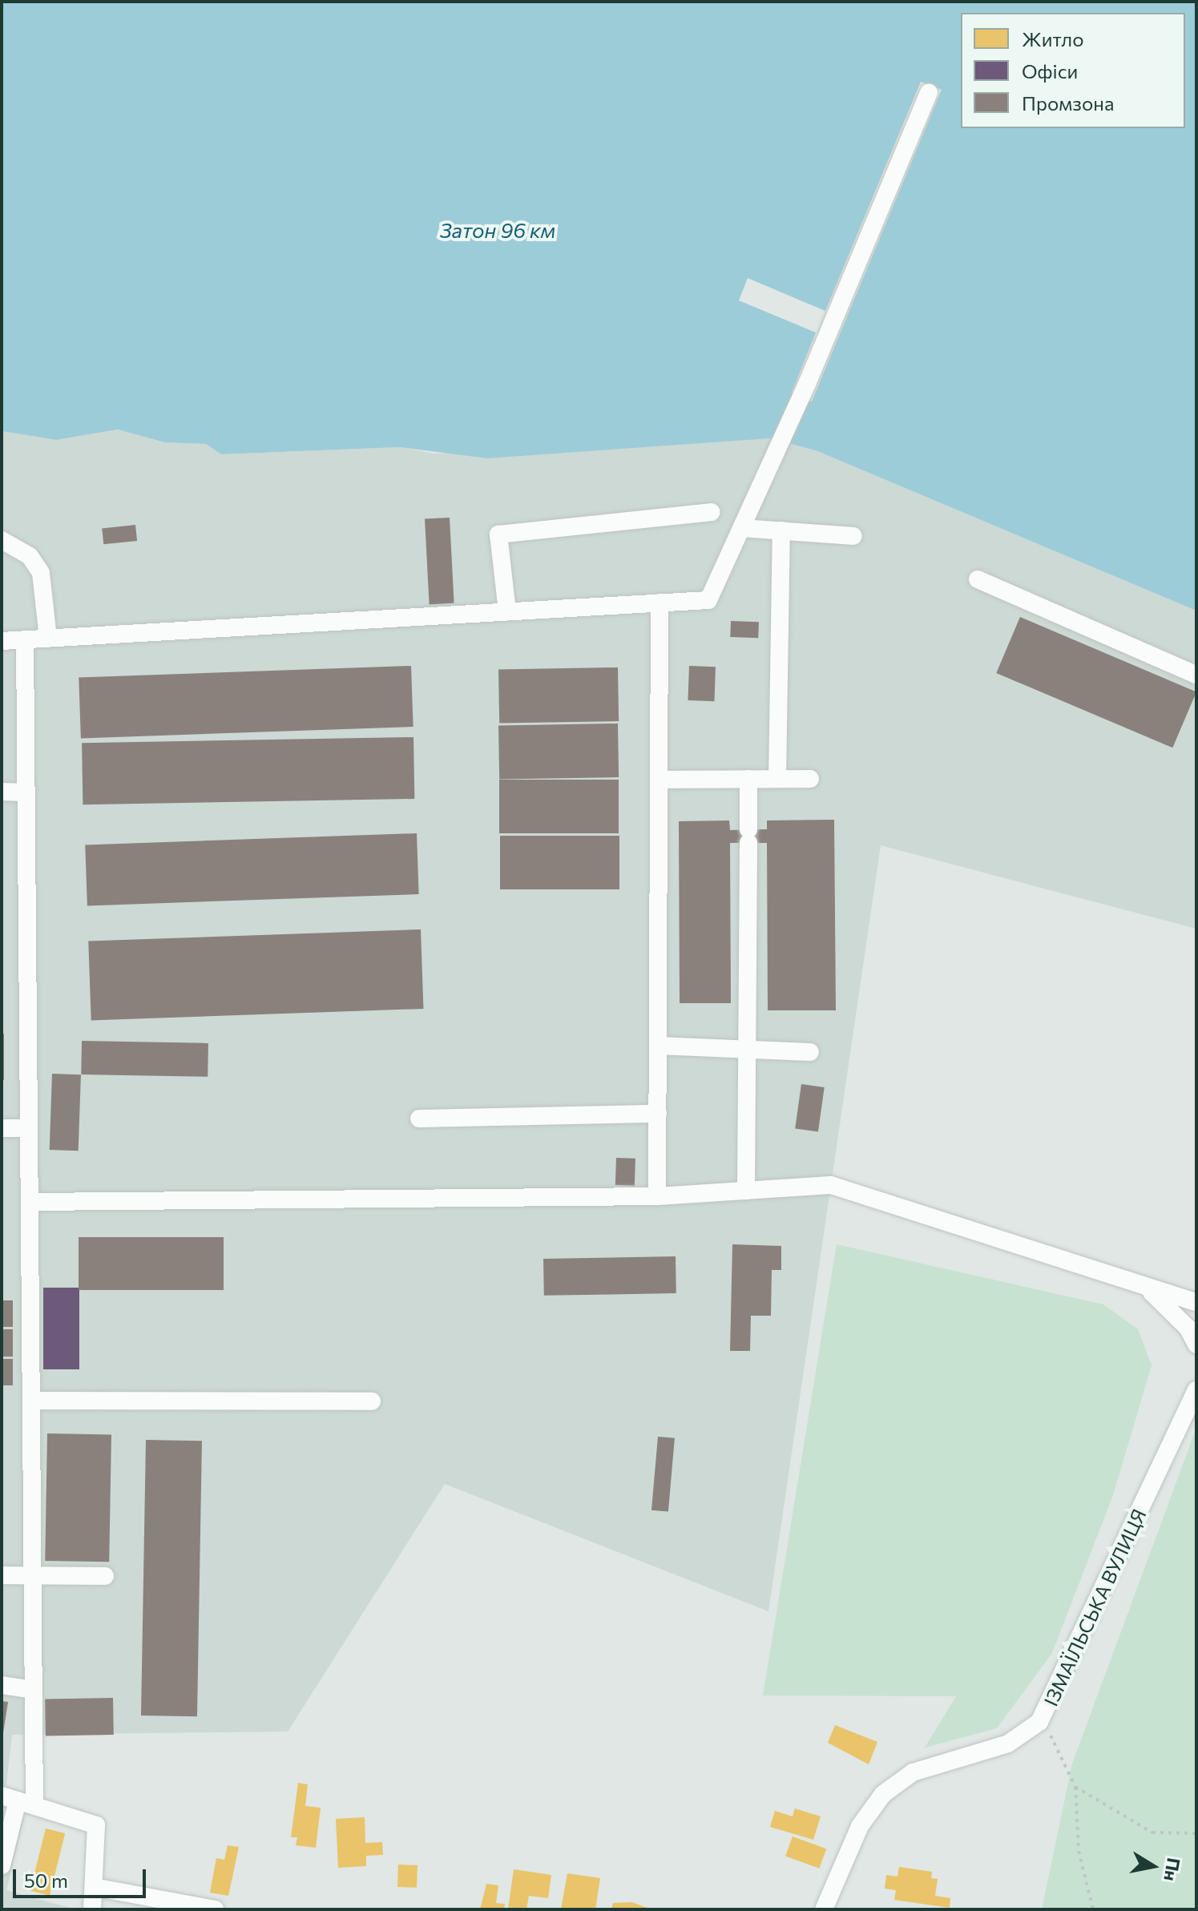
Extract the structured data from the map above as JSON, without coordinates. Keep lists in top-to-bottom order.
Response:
{
  "streets": {
    "street": ["ІЗМАЇЛЬСЬКА ВУЛИЦЯ"]
  },
  "water": ["Затон 96 км"],
  "legend": ["Житло", "Офіси", "Промзона"],
  "scale_bar": "50 m",
  "north": "right"
}
